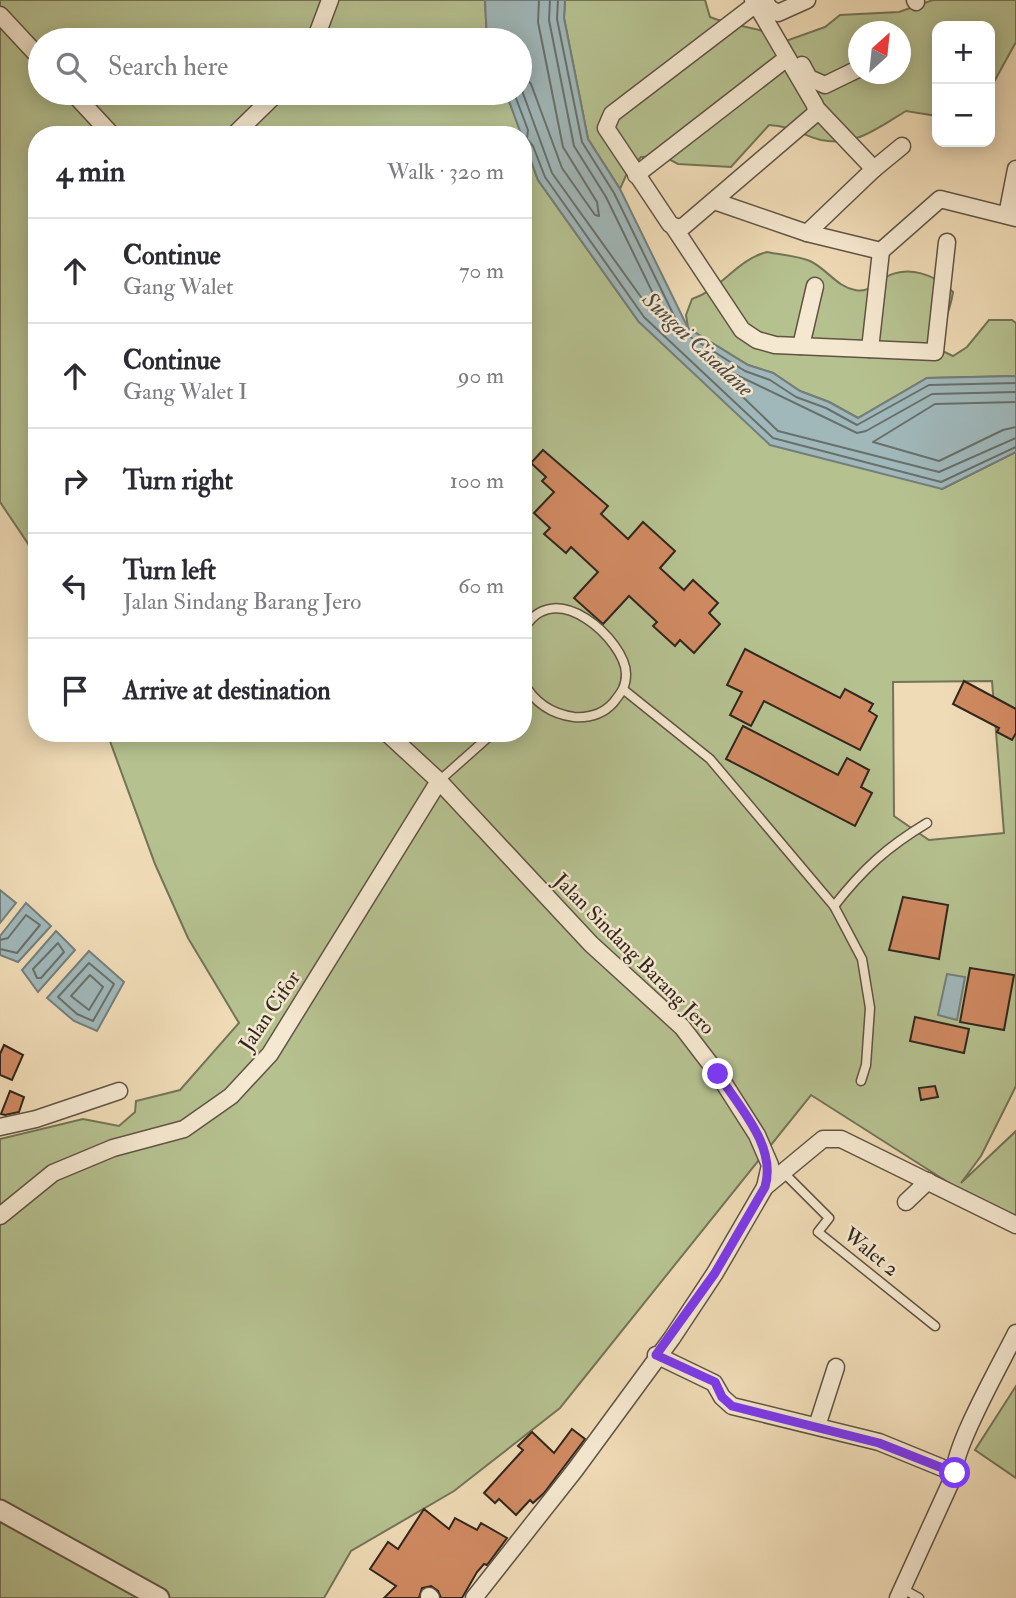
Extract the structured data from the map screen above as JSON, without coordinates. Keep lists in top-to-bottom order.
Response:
{
  "streets": {
    "street": ["Jalan Sindang Barang Jero", "Jalan Cifor"],
    "lane": ["Walet 2"]
  },
  "crossings": [
    ["Jalan Sindang Barang Jero", "Jalan Cifor"],
    ["Jalan Sindang Barang Jero", "Walet 2"]
  ],
  "water": ["Sungai Cisadane"],
  "north": "top right",
  "page": {
    "map_buttons": ["+", "−"],
    "search": "Search here",
    "heading": ["4 min", "Walk · 320 m"],
    "list": [
      ["Continue", "Gang Walet", "70 m"],
      ["Continue", "Gang Walet I", "90 m"],
      ["Turn right", "100 m"],
      ["Turn left", "Jalan Sindang Barang Jero", "60 m"],
      "Arrive at destination"
    ]
  }
}
